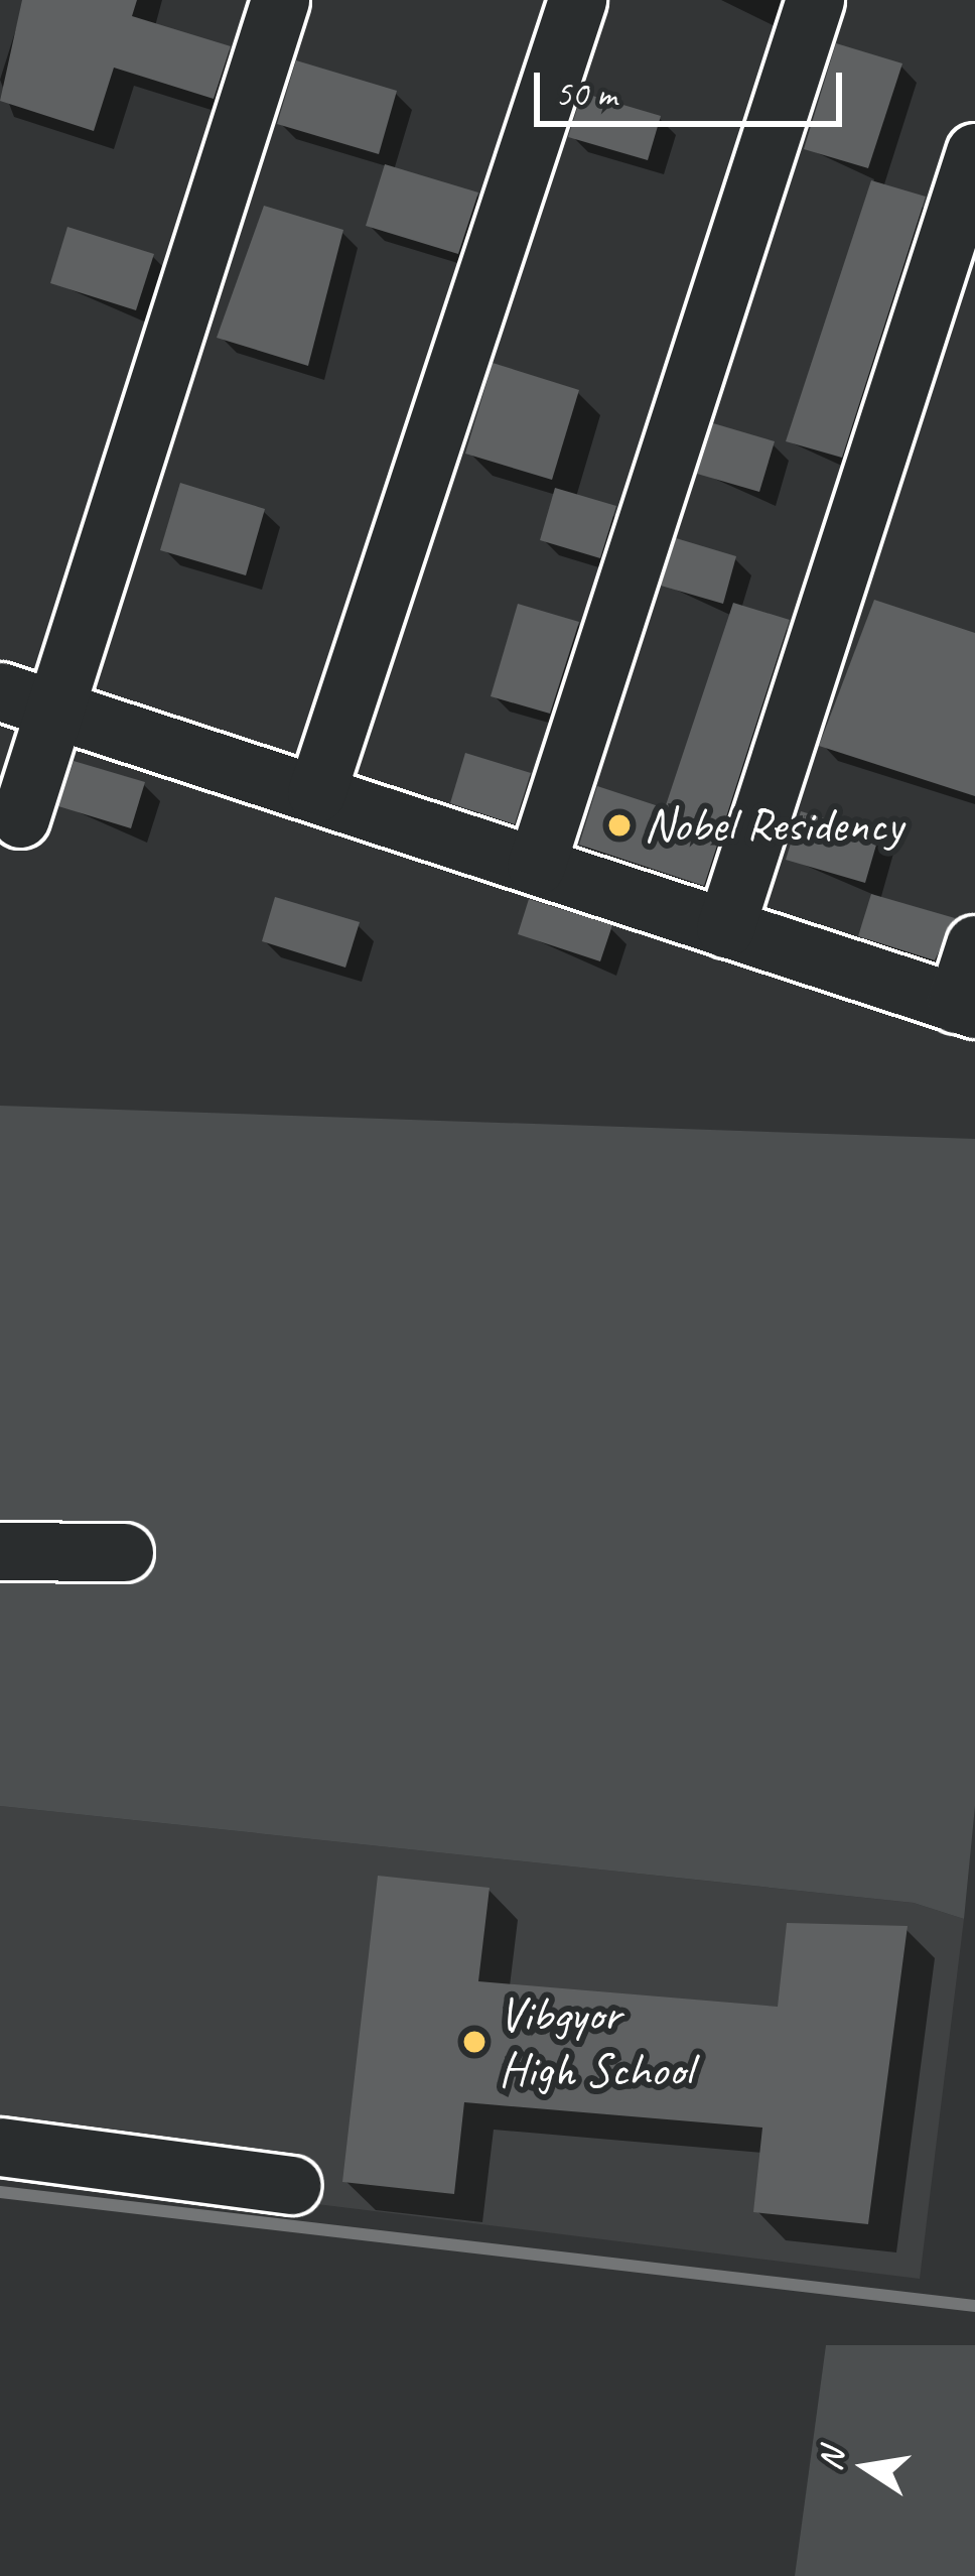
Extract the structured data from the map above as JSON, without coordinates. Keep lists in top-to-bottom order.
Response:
{
  "places": ["Nobel Residency", "Vibgyor High School"],
  "scale_bar": "50 m",
  "north": "left"
}
